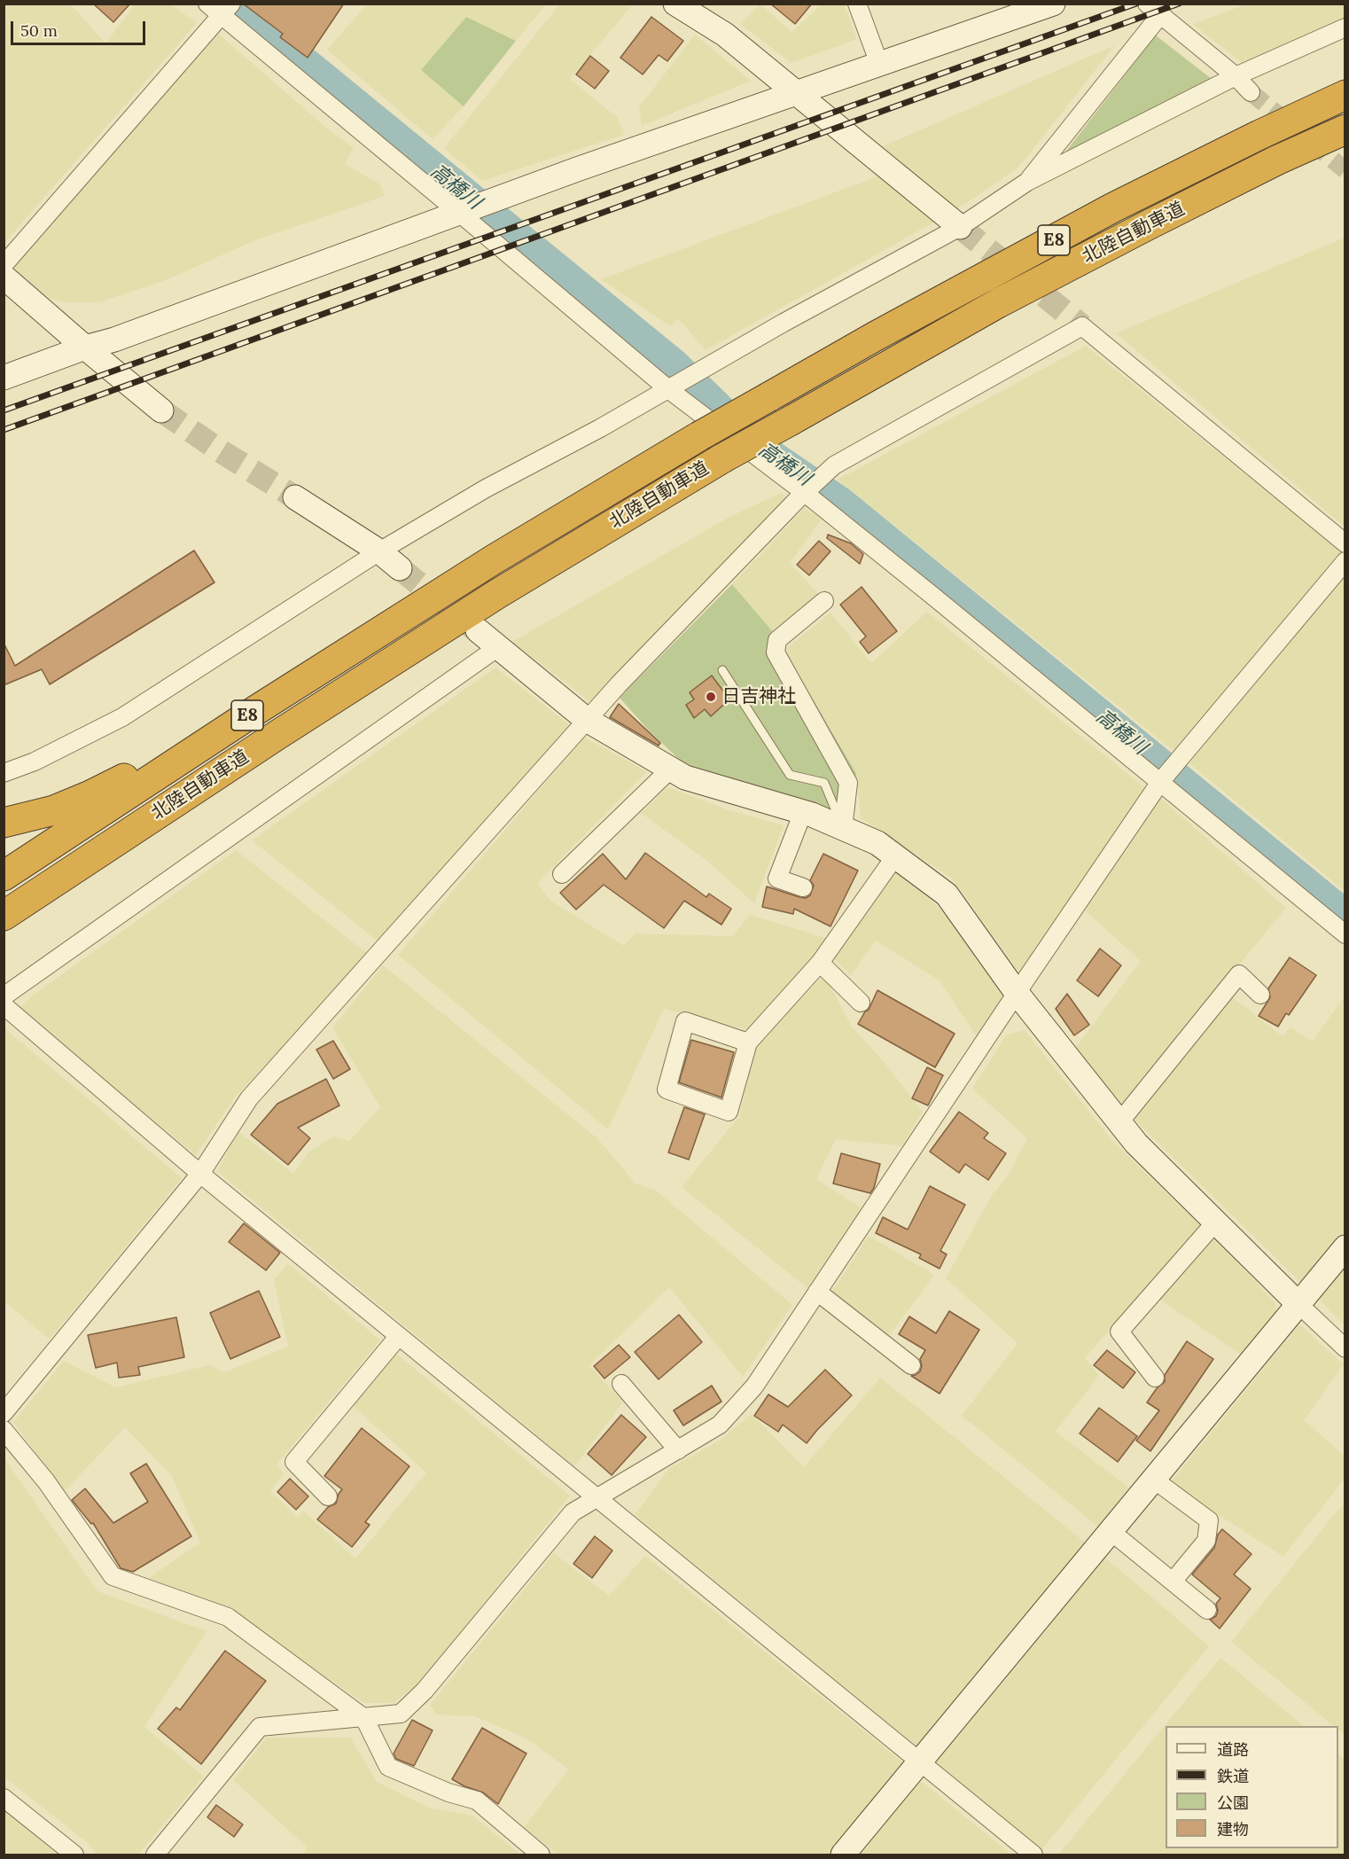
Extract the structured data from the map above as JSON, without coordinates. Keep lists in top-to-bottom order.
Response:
{
  "streets": {
    "highway": ["北陸自動車道", "E8"]
  },
  "water": ["高橋川"],
  "places": ["日吉神社"],
  "legend": [
    "道路",
    "鉄道",
    "公園",
    "建物"
  ],
  "scale_bar": "50 m"
}
